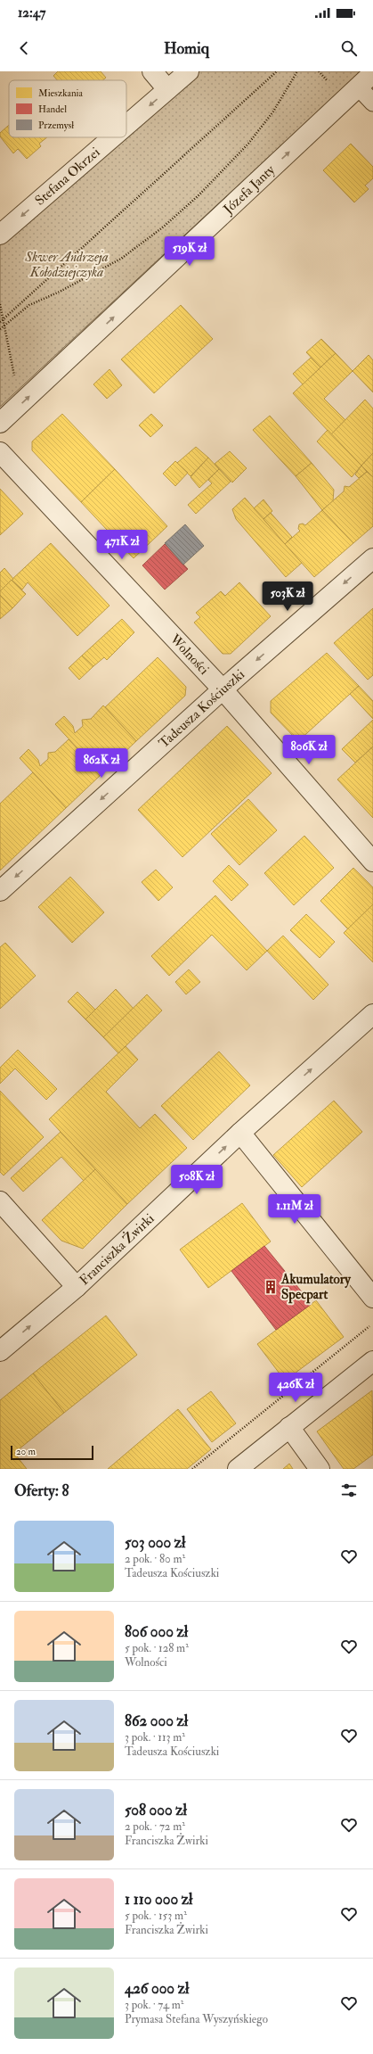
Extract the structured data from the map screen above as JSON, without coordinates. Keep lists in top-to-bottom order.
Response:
{
  "streets": {
    "street": [
      "Stefana Okrzei",
      "Józefa Janty",
      "Wolności",
      "Tadeusza Kościuszki",
      "Franciszka Żwirki"
    ]
  },
  "crossings": [
    ["Wolności", "Tadeusza Kościuszki"]
  ],
  "one_way": [
    "Stefana Okrzei",
    "Józefa Janty",
    "Tadeusza Kościuszki",
    "Franciszka Żwirki"
  ],
  "parks": ["Skwer Andrzeja Kołodziejczyka"],
  "places": {
    "building": ["Akumulatory Specpart"]
  },
  "legend": ["Mieszkania", "Handel", "Przemysł"],
  "scale_bar": "20 m",
  "page": {
    "status": "12:47",
    "header": "Homiq",
    "price": [
      "519K zł",
      "471K zł",
      "503K zł",
      "806K zł",
      "862K zł",
      "508K zł",
      "1.11M zł",
      "426K zł"
    ],
    "scale": "20 m",
    "heading": "Oferty: 8",
    "list": [
      {
        "name": "503 000 zł",
        "note": "2 pok. · 80 m² · Tadeusza Kościuszki"
      },
      {
        "name": "806 000 zł",
        "note": "5 pok. · 128 m² · Wolności"
      },
      {
        "name": "862 000 zł",
        "note": "3 pok. · 113 m² · Tadeusza Kościuszki"
      },
      {
        "name": "508 000 zł",
        "note": "2 pok. · 72 m² · Franciszka Żwirki"
      },
      {
        "name": "1 110 000 zł",
        "note": "5 pok. · 153 m² · Franciszka Żwirki"
      },
      {
        "name": "426 000 zł",
        "note": "3 pok. · 74 m² · Prymasa Stefana Wyszyńskiego"
      }
    ]
  }
}
